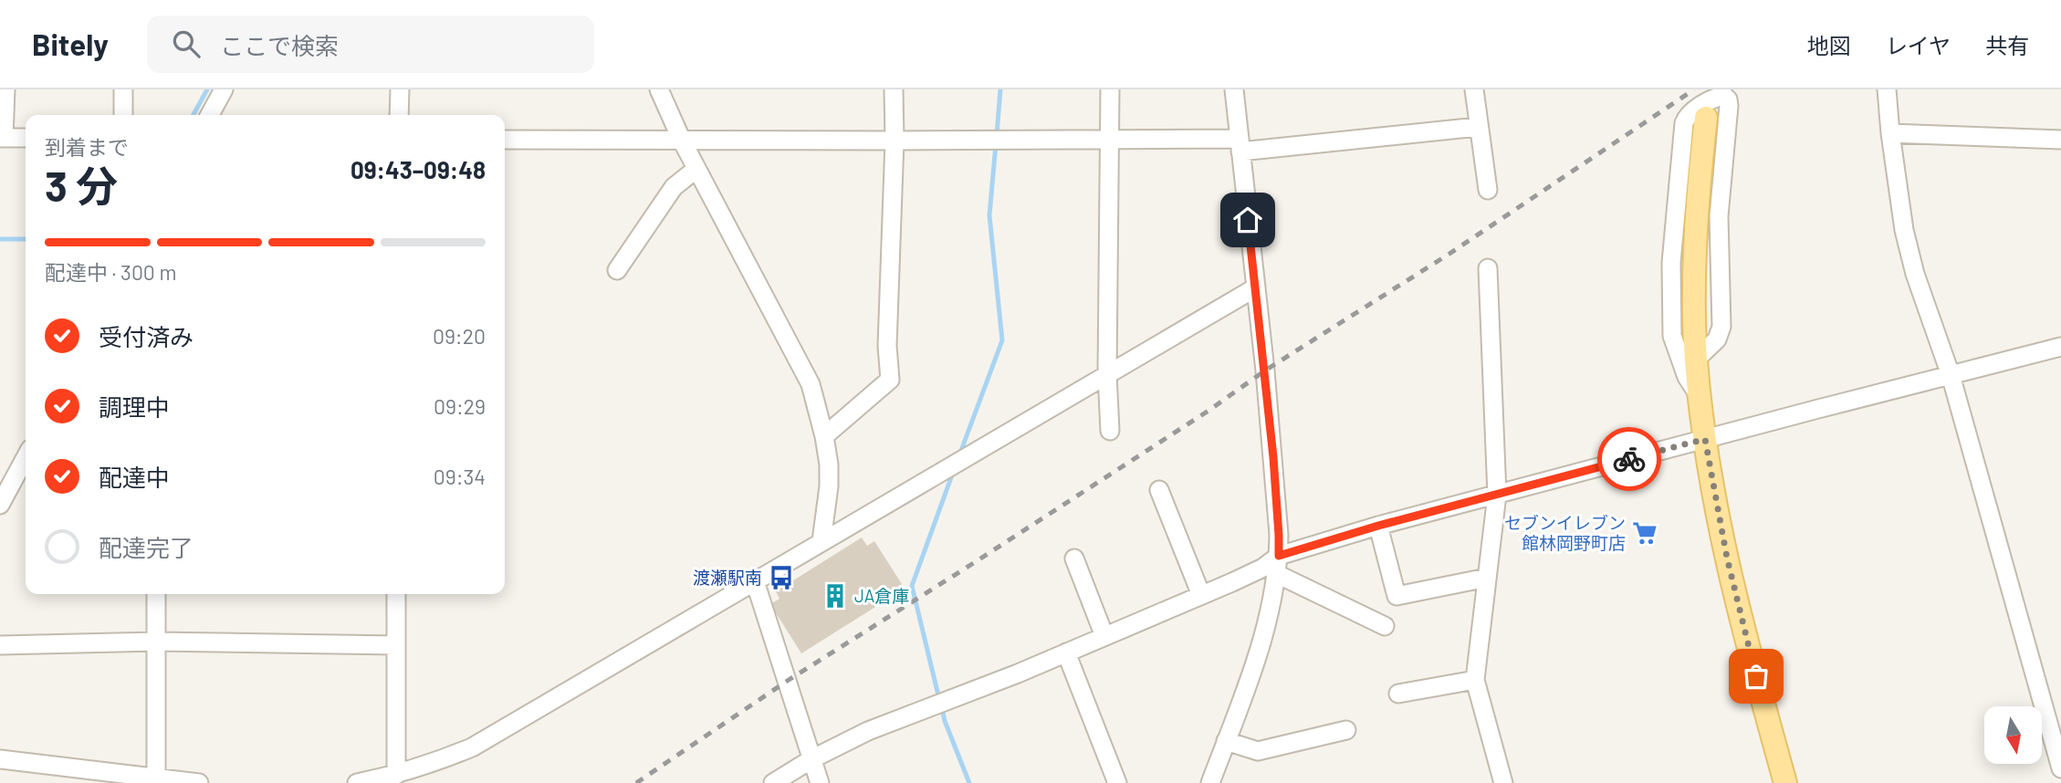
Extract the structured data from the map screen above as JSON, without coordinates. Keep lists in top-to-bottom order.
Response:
{
  "places": {
    "supermarket": ["セブンイレブン 館林岡野町店"],
    "bus stop": ["渡瀬駅南"],
    "building": ["JA倉庫"]
  },
  "north": "bottom",
  "page": {
    "header": "Bitely",
    "search": "ここで検索",
    "nav": ["地図", "レイヤ", "共有"],
    "heading": ["3 分", "到着まで", "09:43–09:48"],
    "bar": "配達中 · 300 m",
    "list": [
      ["受付済み", "09:20"],
      ["調理中", "09:29"],
      ["配達中", "09:34"],
      "配達完了"
    ]
  }
}
